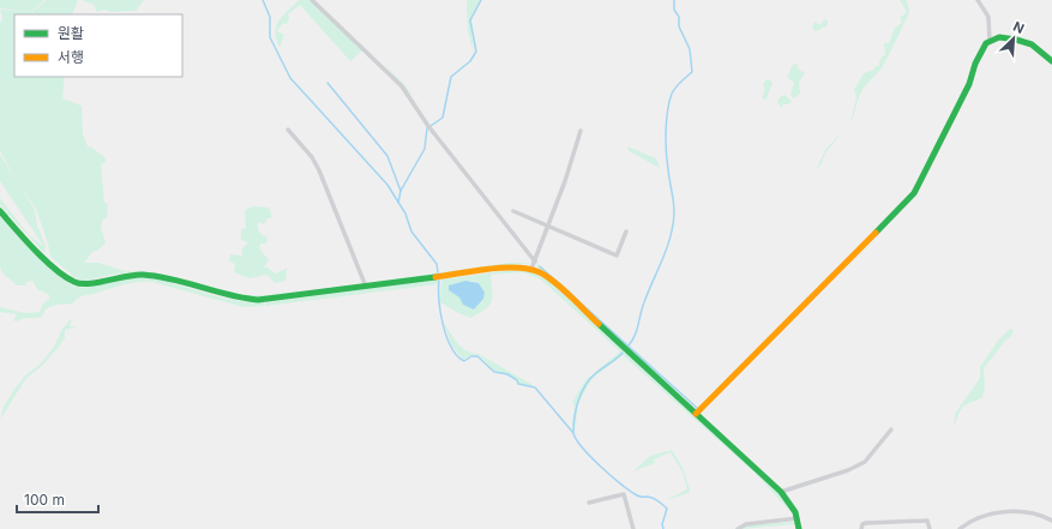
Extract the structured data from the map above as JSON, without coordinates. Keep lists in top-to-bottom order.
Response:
{
  "legend": ["원활", "서행"],
  "scale_bar": "100 m",
  "north": "top right"
}
